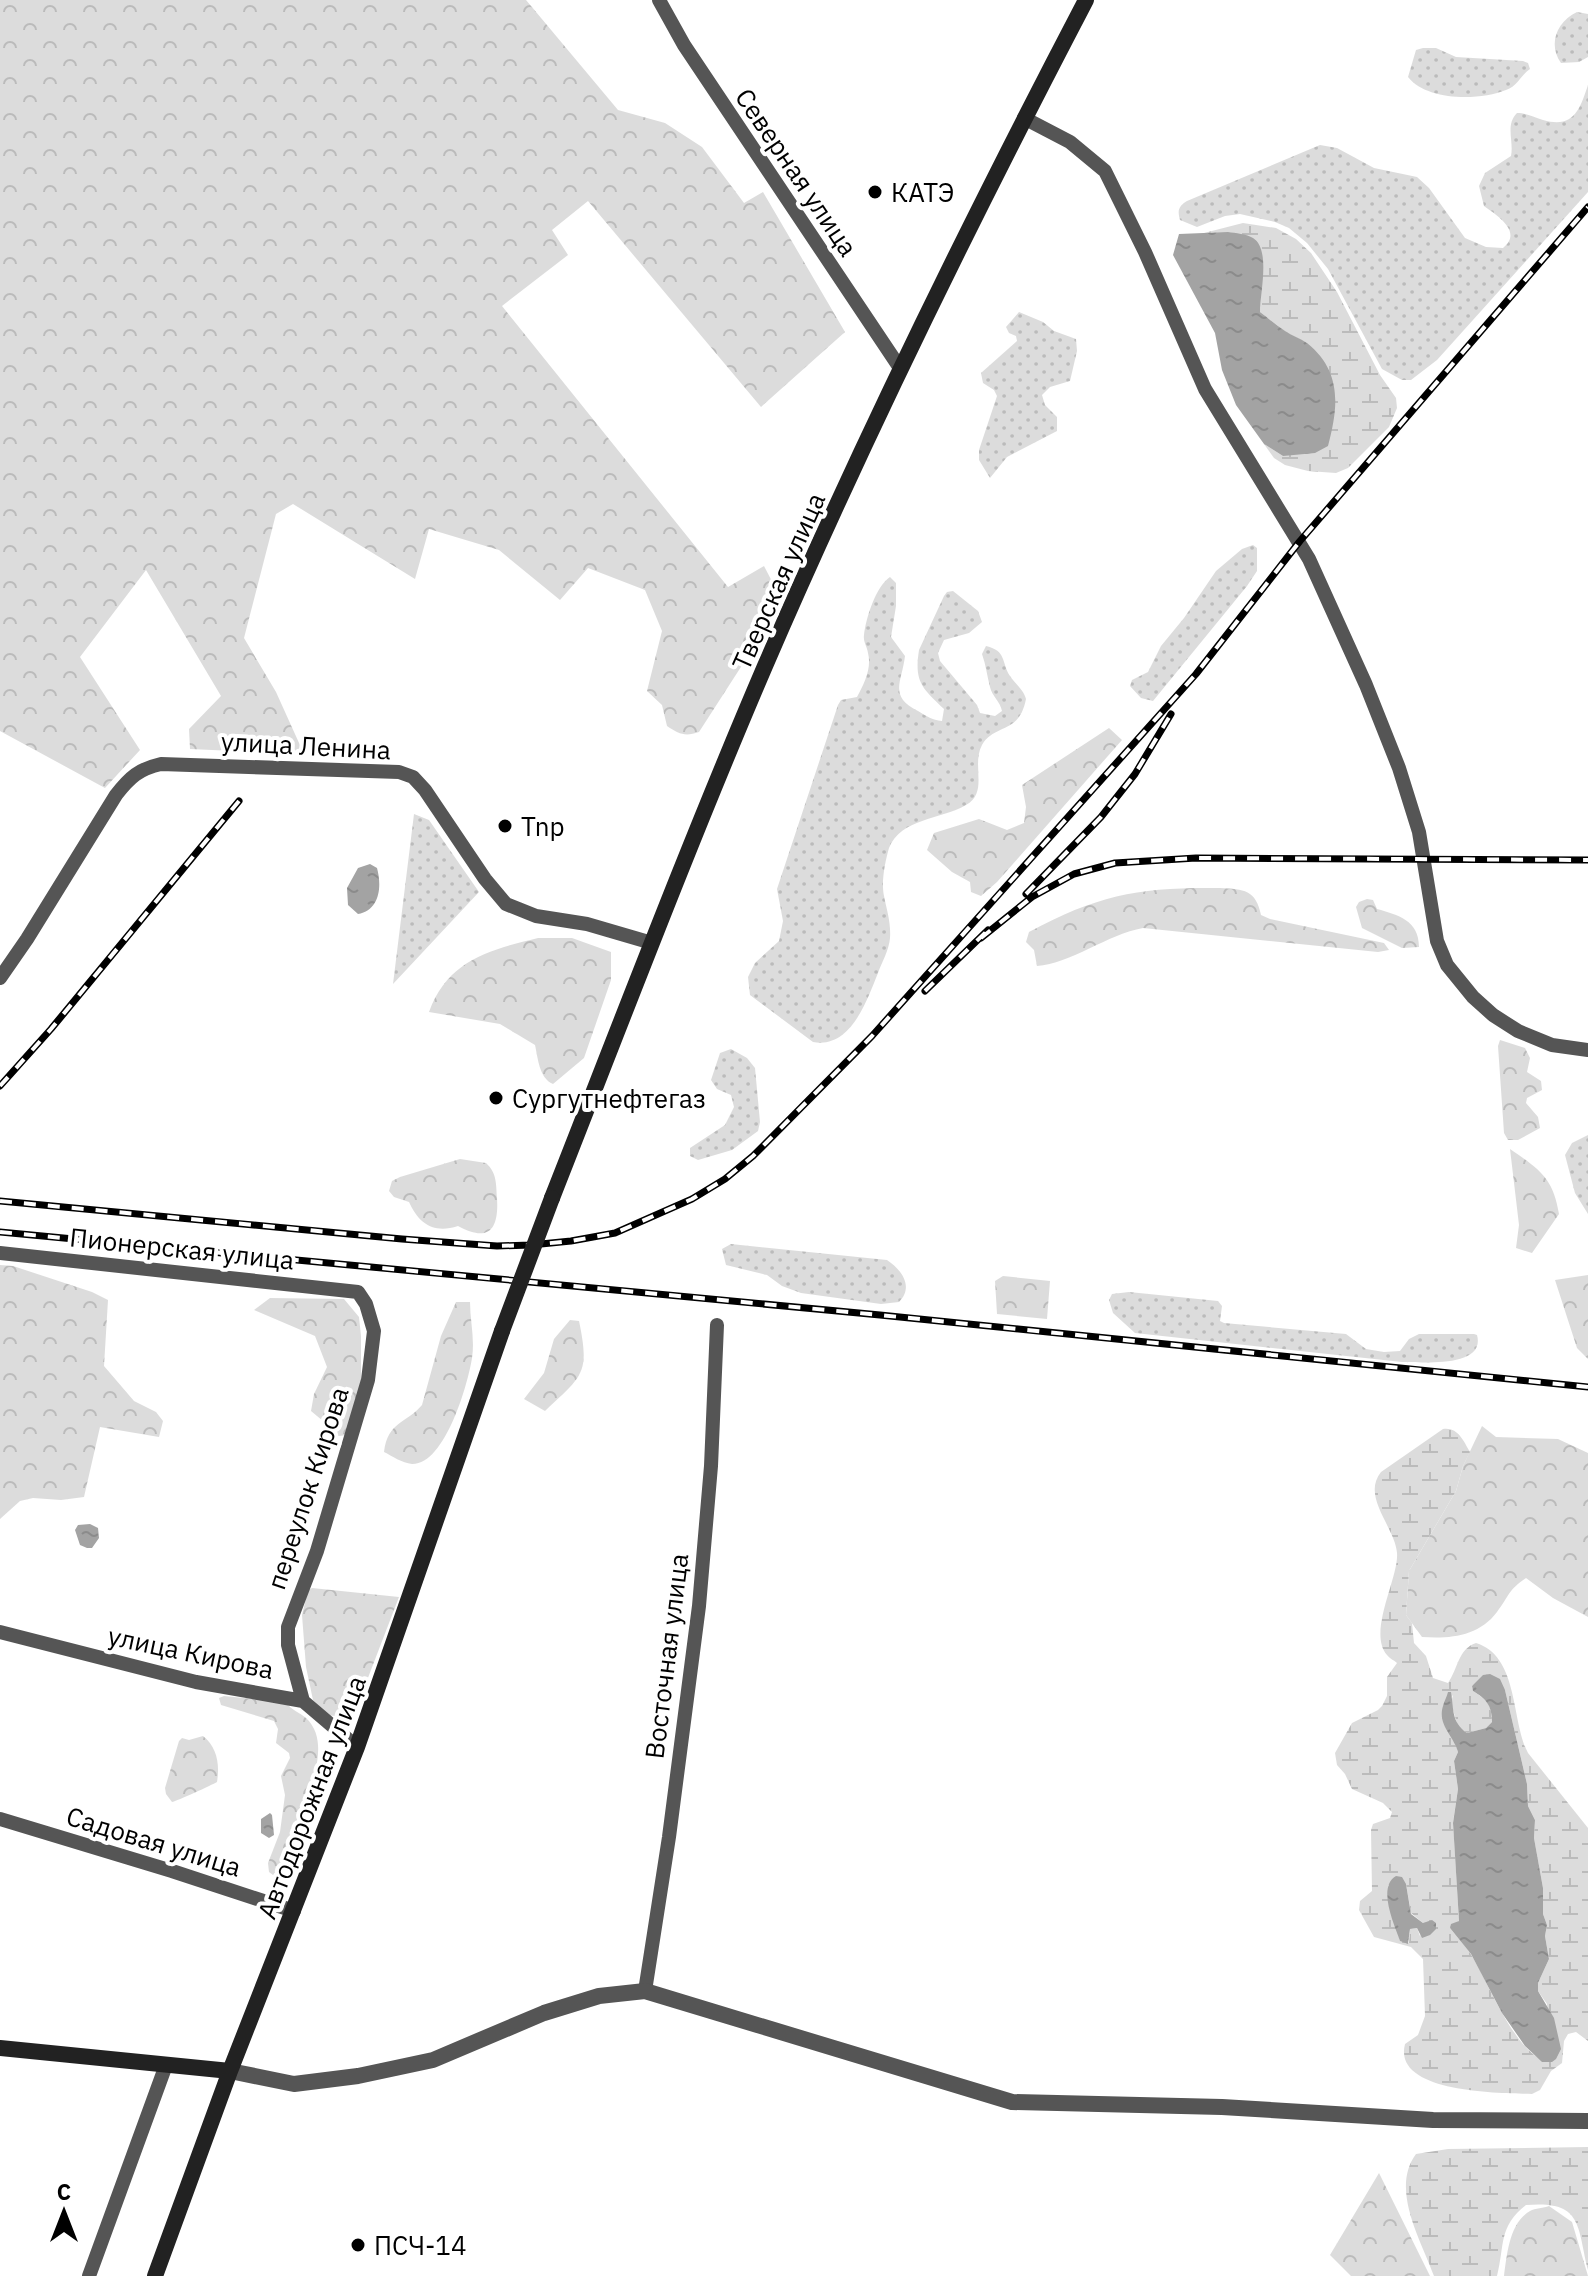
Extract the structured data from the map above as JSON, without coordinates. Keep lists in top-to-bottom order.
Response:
{
  "streets": {
    "main road": ["Тверская улица", "Автодорожная улица"],
    "street": [
      "Северная улица",
      "улица Ленина",
      "Пионерская улица",
      "переулок Кирова",
      "улица Кирова",
      "Восточная улица",
      "Садовая улица"
    ]
  },
  "crossings": [
    ["Северная улица", "Тверская улица"],
    ["Тверская улица", "улица Ленина"],
    ["Тверская улица", "Автодорожная улица"],
    ["Пионерская улица", "переулок Кирова"],
    ["переулок Кирова", "улица Кирова"],
    ["улица Кирова", "Автодорожная улица"],
    ["Автодорожная улица", "Садовая улица"]
  ],
  "places": [
    "КАТЭ",
    "Tnp",
    "Сургутнефтегаз",
    "ПСЧ-14"
  ],
  "north": "top"
}
